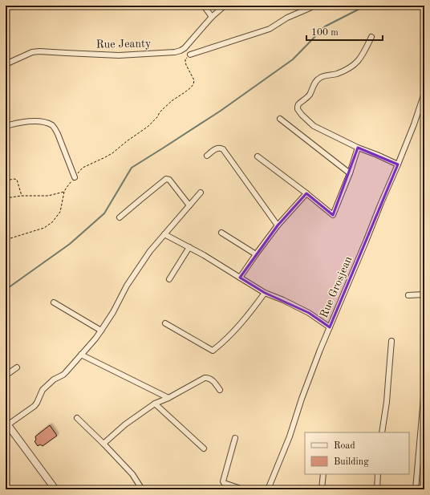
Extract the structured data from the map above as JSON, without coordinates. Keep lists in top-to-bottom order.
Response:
{
  "streets": {
    "street": ["Rue Jeanty", "Rue Grosjean"]
  },
  "legend": ["Road", "Building"],
  "scale_bar": "100 m"
}
